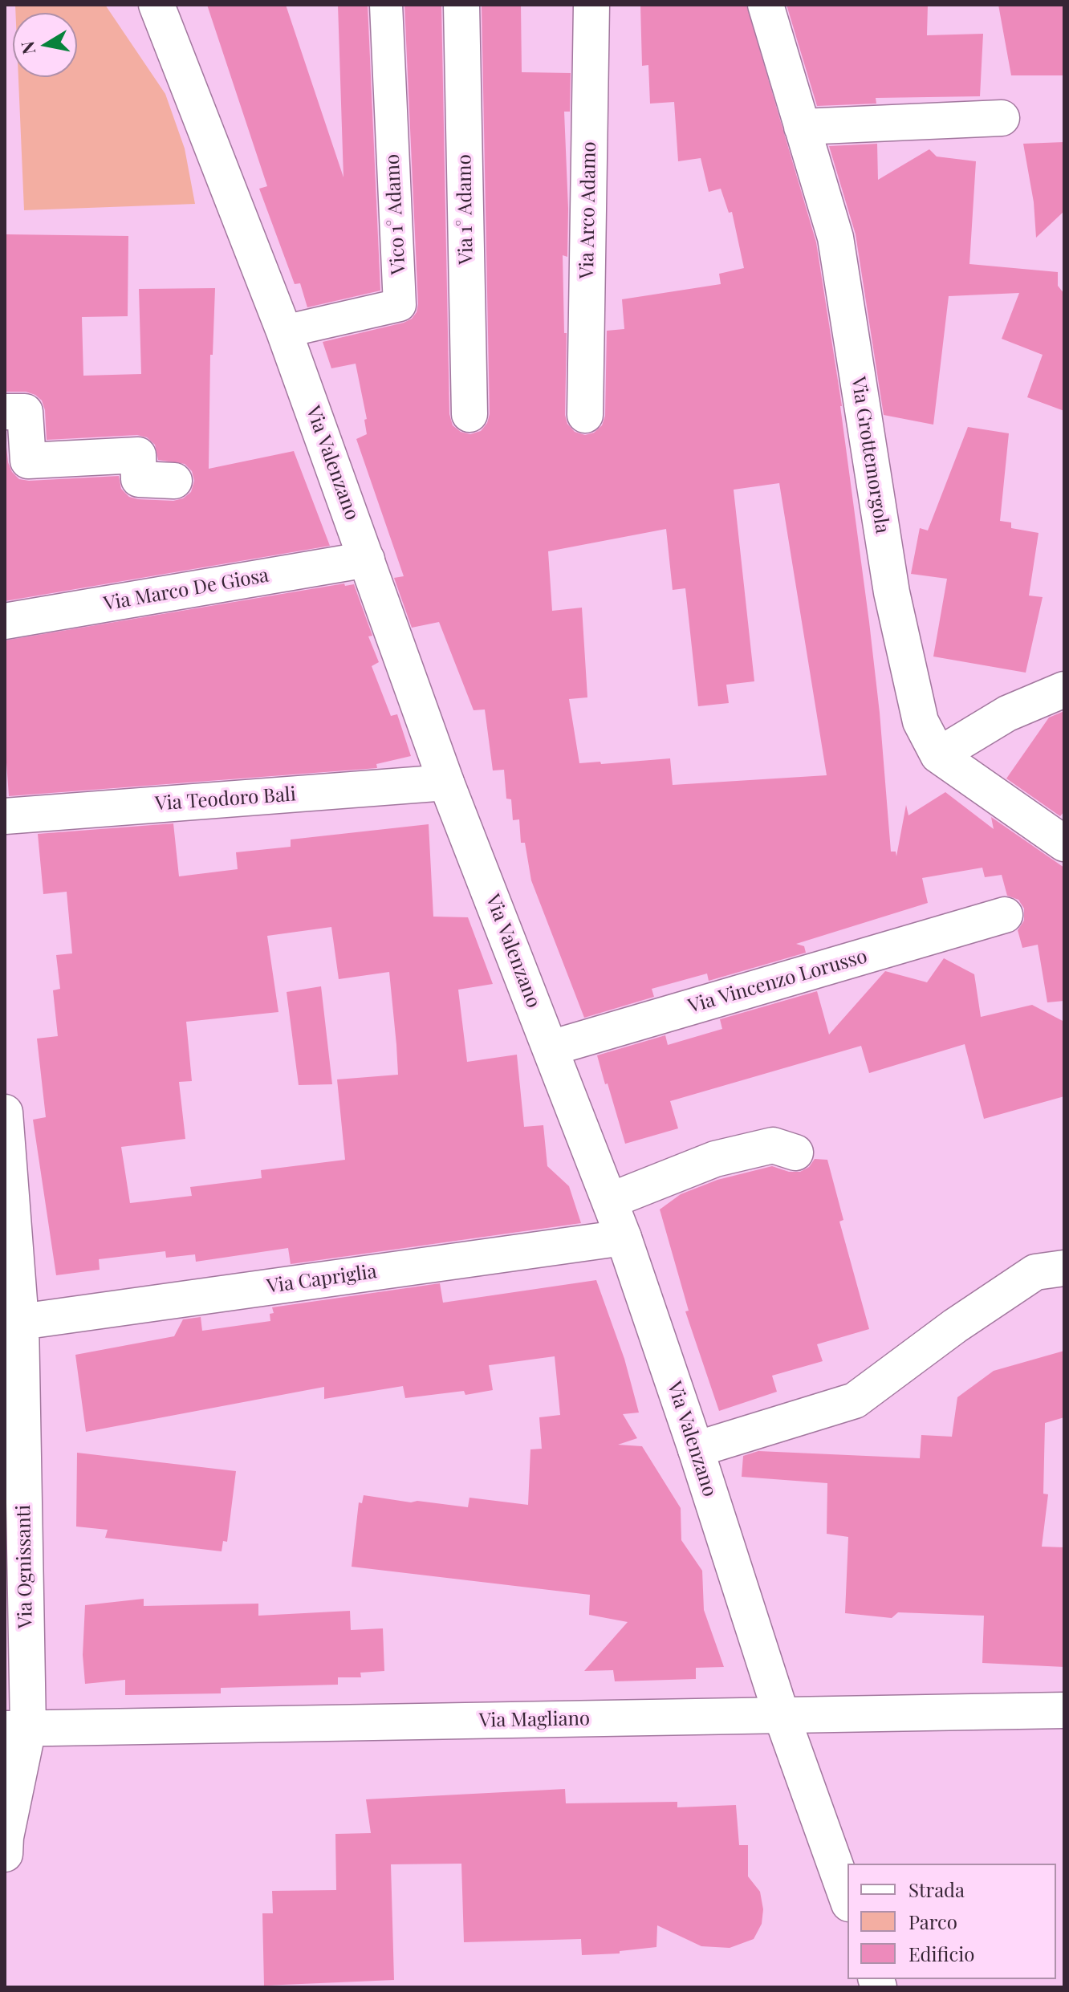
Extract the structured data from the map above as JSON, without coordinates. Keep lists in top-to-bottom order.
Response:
{
  "streets": {
    "street": [
      "Via 1° Adamo",
      "Via Arco Adamo",
      "Vico 1° Adamo",
      "Via Grottemorgola",
      "Via Valenzano",
      "Via Marco De Giosa",
      "Via Teodoro Bali",
      "Via Vincenzo Lorusso",
      "Via Capriglia",
      "Via Ognissanti",
      "Via Magliano"
    ]
  },
  "crossings": [
    ["Vico 1° Adamo", "Via Valenzano"],
    ["Via Valenzano", "Via Marco De Giosa"],
    ["Via Valenzano", "Via Teodoro Bali"],
    ["Via Valenzano", "Via Vincenzo Lorusso"],
    ["Via Valenzano", "Via Capriglia"],
    ["Via Valenzano", "Via Magliano"],
    ["Via Capriglia", "Via Ognissanti"],
    ["Via Ognissanti", "Via Magliano"]
  ],
  "legend": ["Strada", "Parco", "Edificio"],
  "north": "left"
}
